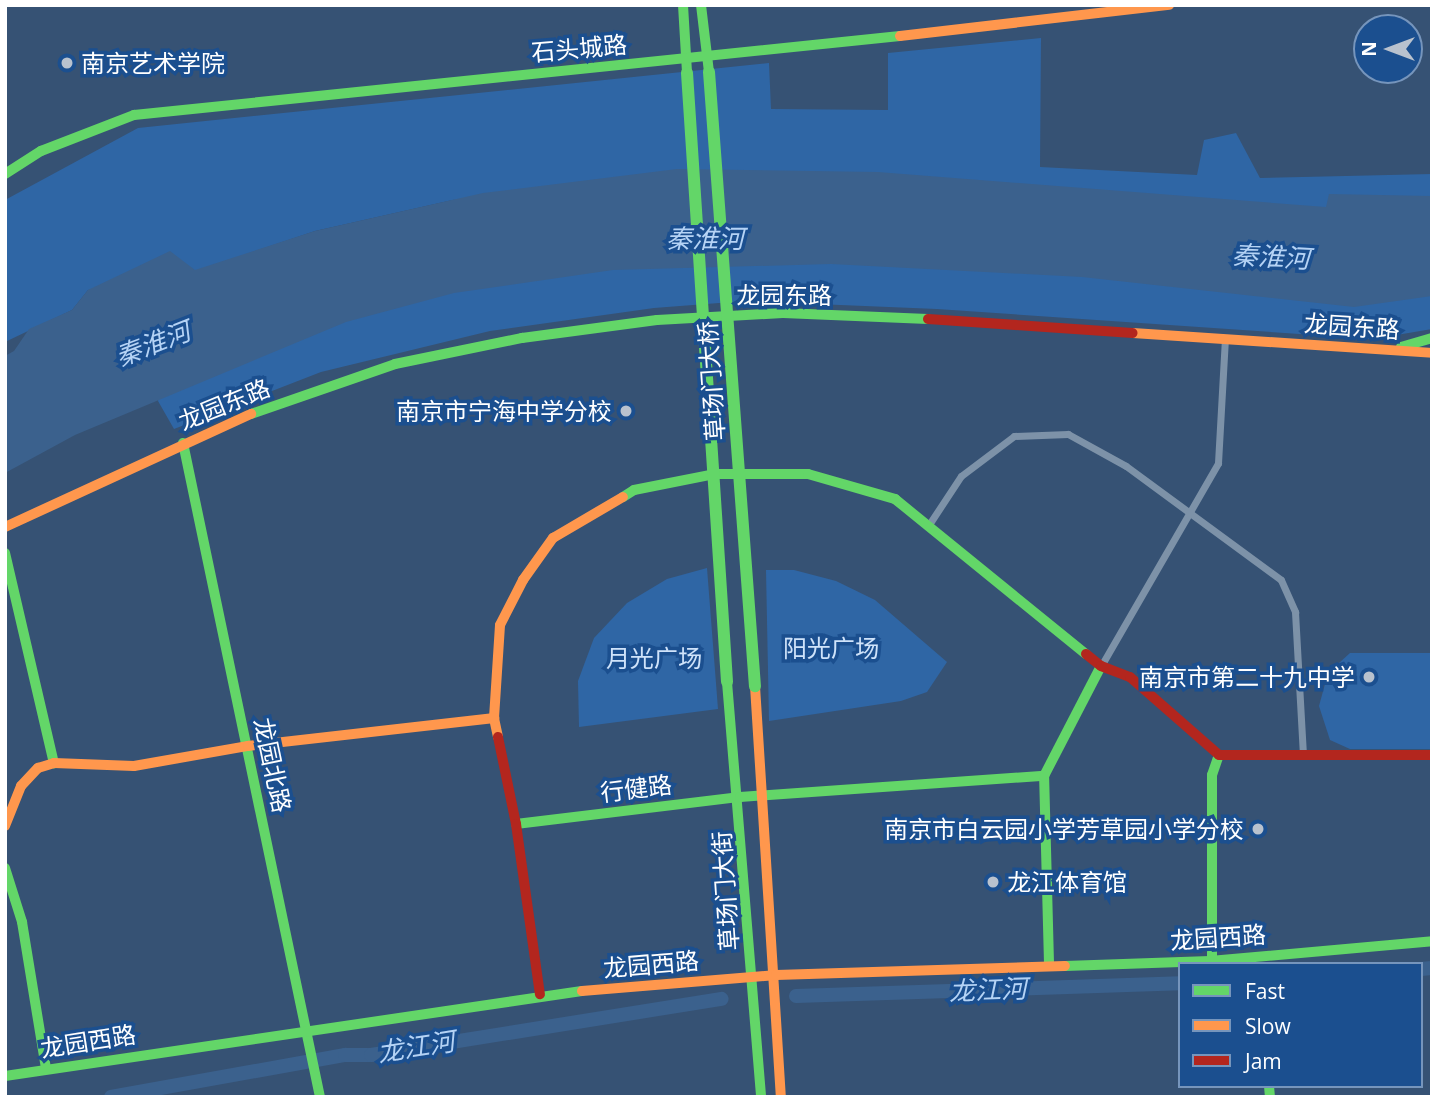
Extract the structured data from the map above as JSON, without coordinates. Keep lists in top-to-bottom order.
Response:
{
  "streets": {
    "street": [
      "石头城路",
      "龙园东路",
      "草场门大桥",
      "龙园北路",
      "行健路",
      "草场门大街",
      "龙园西路"
    ]
  },
  "crossings": [
    ["石头城路", "草场门大桥"],
    ["龙园东路", "龙园北路"],
    ["草场门大桥", "草场门大街"],
    ["龙园北路", "龙园西路"],
    ["行健路", "草场门大街"],
    ["草场门大街", "龙园西路"]
  ],
  "water": ["秦淮河", "龙江河"],
  "parks": ["阳光广场", "月光广场"],
  "places": [
    "南京艺术学院",
    "南京市宁海中学分校",
    "南京市第二十九中学",
    "南京市白云园小学芳草园小学分校",
    "龙江体育馆"
  ],
  "legend": ["Fast", "Slow", "Jam"],
  "north": "left"
}
